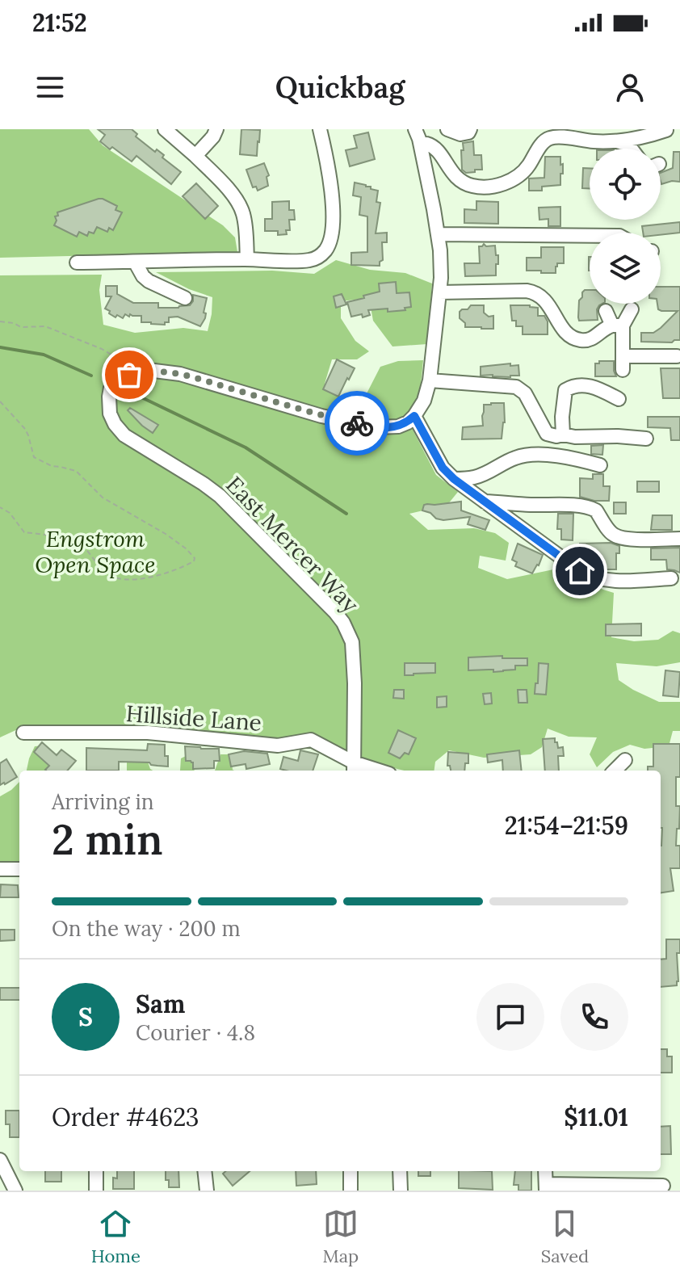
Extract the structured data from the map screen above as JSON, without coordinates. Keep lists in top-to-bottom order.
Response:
{
  "streets": {
    "street": ["East Mercer Way", "Hillside Lane"]
  },
  "crossings": [
    ["East Mercer Way", "Hillside Lane"]
  ],
  "parks": ["Engstrom Open Space"],
  "page": {
    "status": "21:52",
    "header": "Quickbag",
    "heading": ["2 min", "Arriving in", "21:54–21:59"],
    "panel": [
      "Sam",
      "Courier · 4.8",
      "Order #4623",
      "$11.01"
    ],
    "bar": "On the way · 200 m",
    "round": "S",
    "tabs": ["Home", "Map", "Saved"]
  }
}
